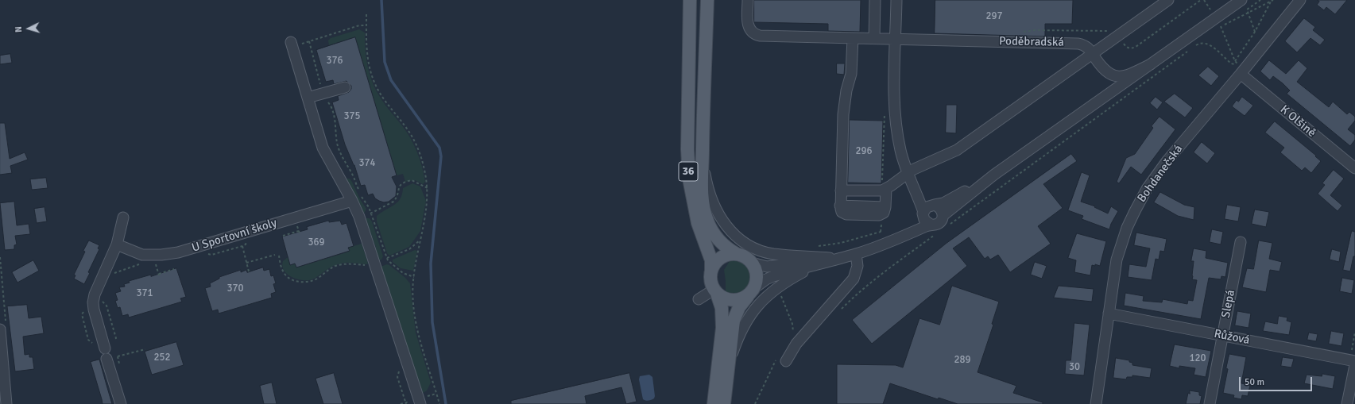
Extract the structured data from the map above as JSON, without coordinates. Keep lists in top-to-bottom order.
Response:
{
  "streets": {
    "main road": ["36"],
    "street": [
      "Poděbradská",
      "K Olšině",
      "Bohdanečská",
      "U Sportovní školy",
      "Slepá",
      "Růžová"
    ]
  },
  "crossings": [
    ["K Olšině", "Bohdanečská"],
    ["Bohdanečská", "Růžová"],
    ["Slepá", "Růžová"]
  ],
  "house_numbers": [
    "297",
    "376",
    "375",
    "296",
    "374",
    "369",
    "370",
    "371",
    "252",
    "120",
    "289",
    "30"
  ],
  "scale_bar": "50 m",
  "north": "left"
}
